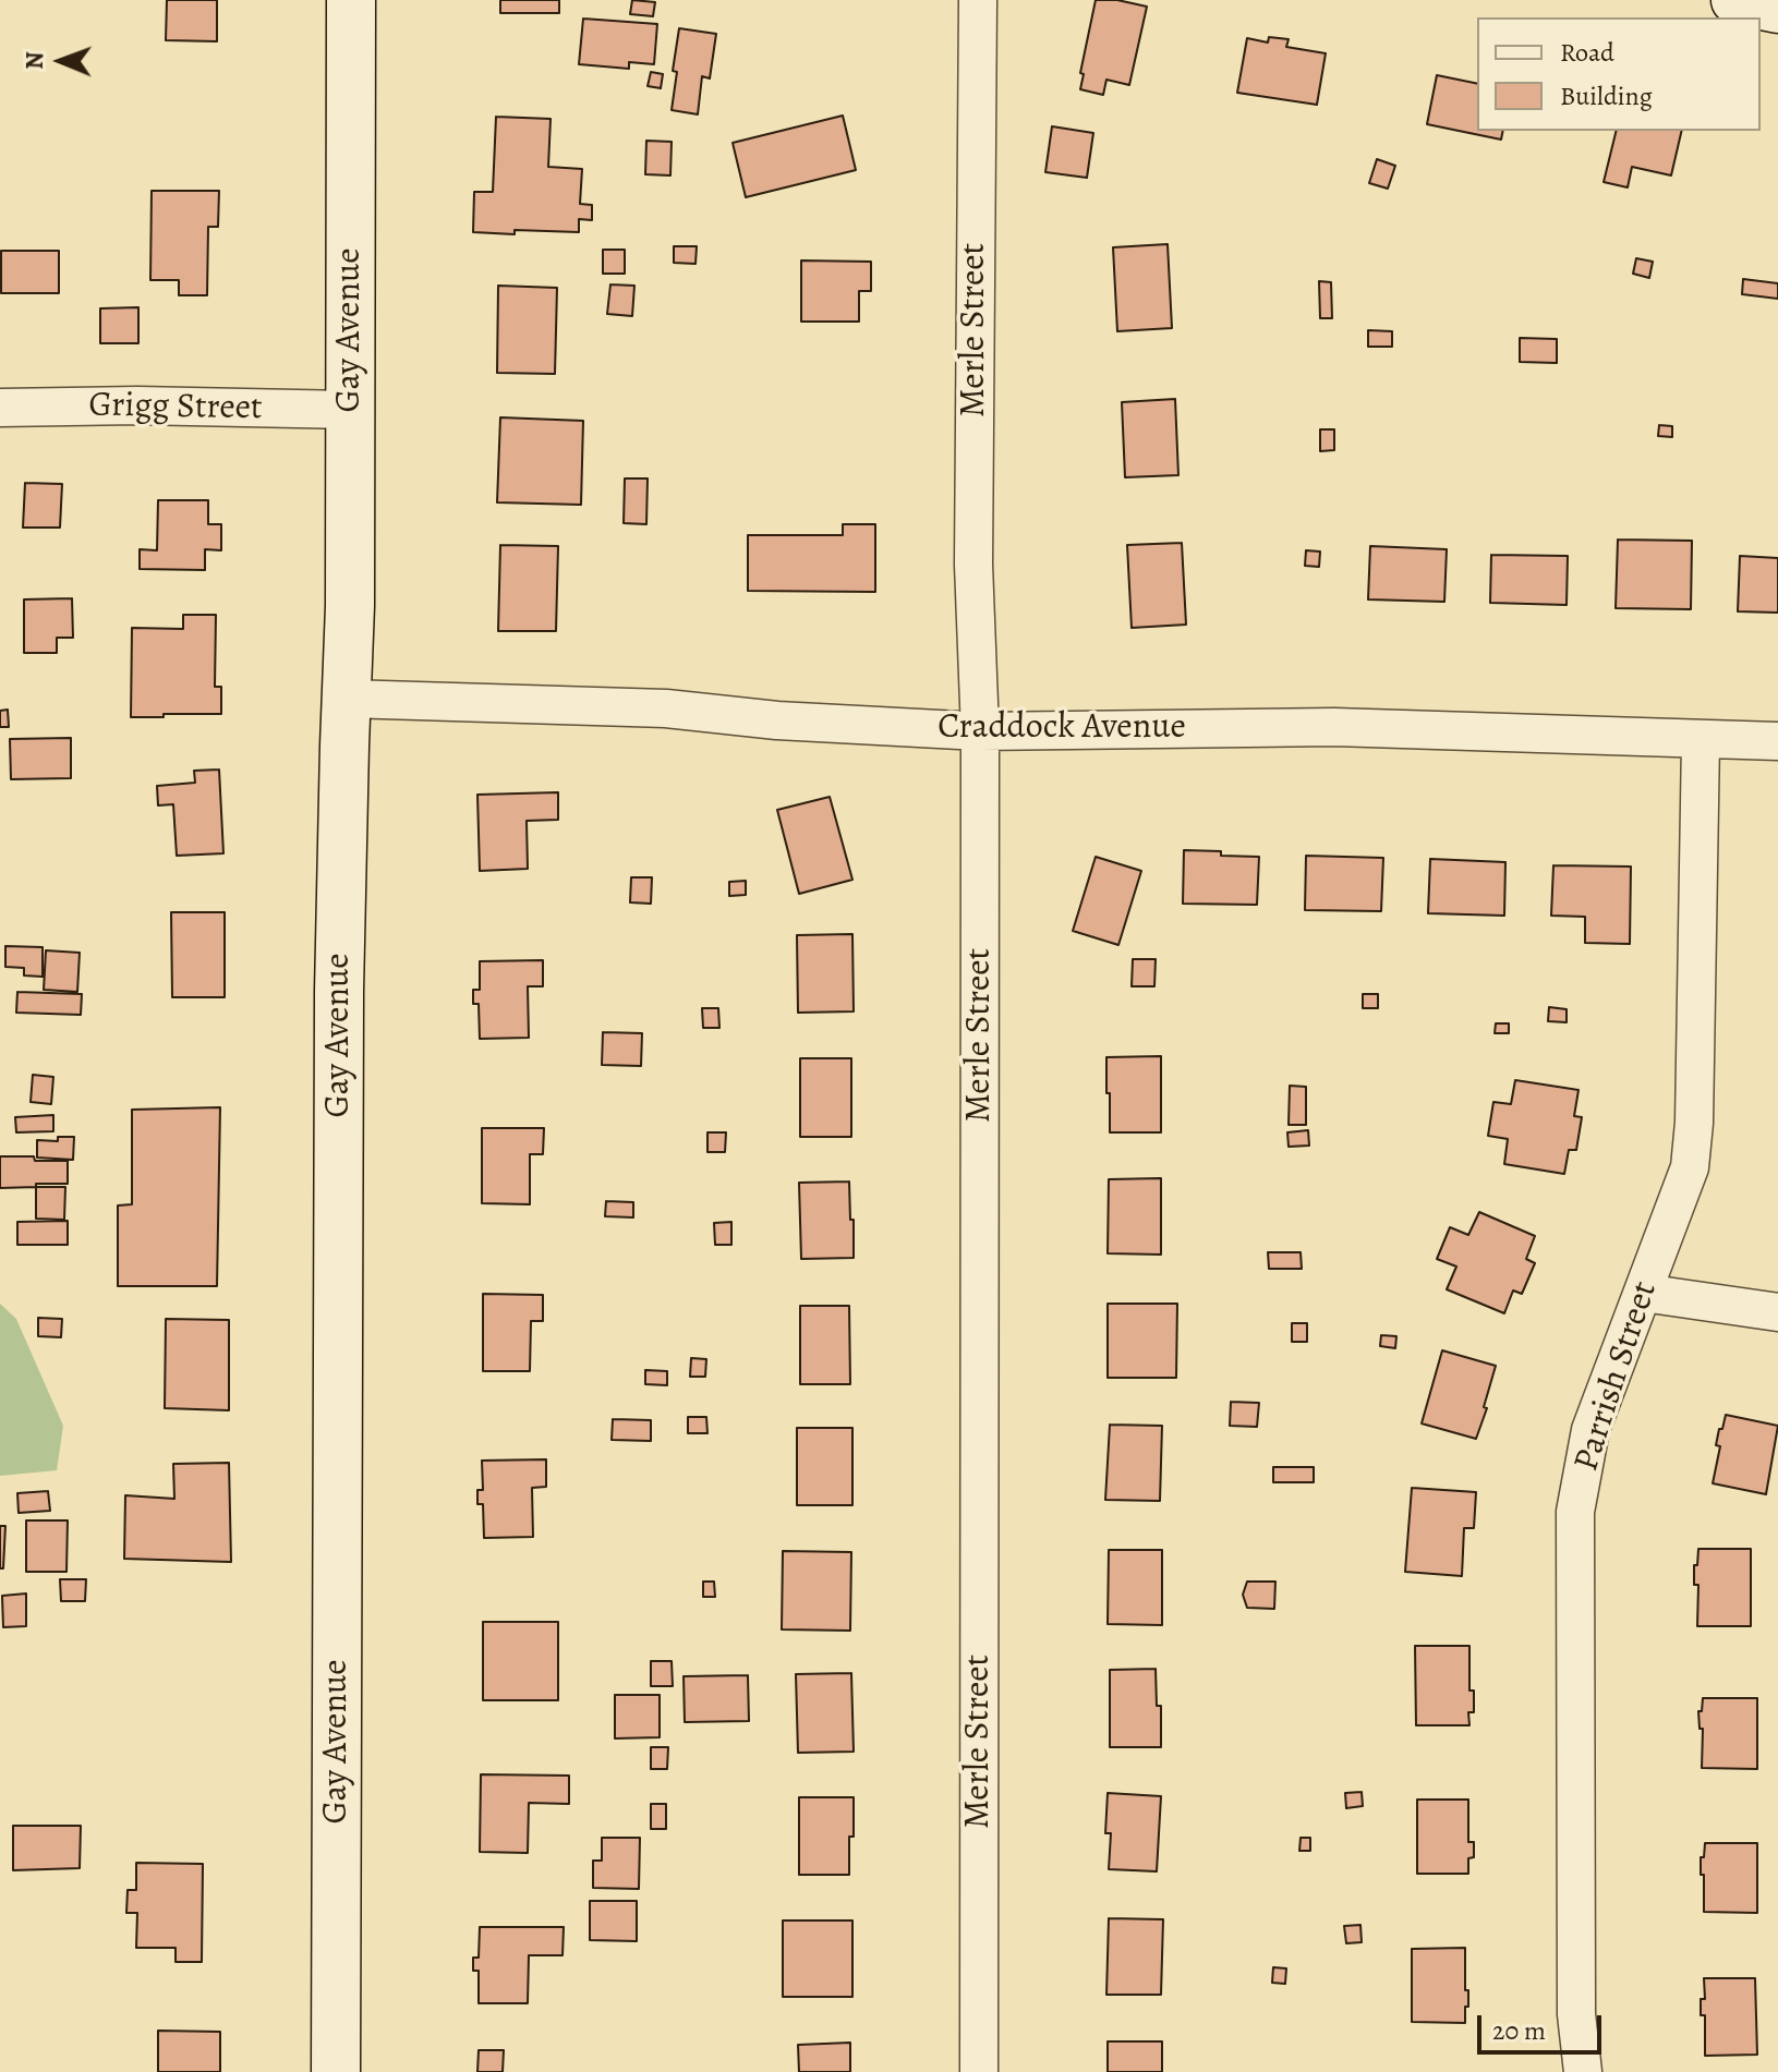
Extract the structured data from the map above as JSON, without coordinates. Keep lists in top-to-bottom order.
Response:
{
  "streets": {
    "street": [
      "Gay Avenue",
      "Merle Street",
      "Grigg Street",
      "Craddock Avenue",
      "Parrish Street"
    ]
  },
  "crossings": [
    ["Gay Avenue", "Grigg Street"],
    ["Gay Avenue", "Craddock Avenue"],
    ["Merle Street", "Craddock Avenue"],
    ["Craddock Avenue", "Parrish Street"]
  ],
  "legend": ["Road", "Building"],
  "scale_bar": "20 m",
  "north": "left"
}
